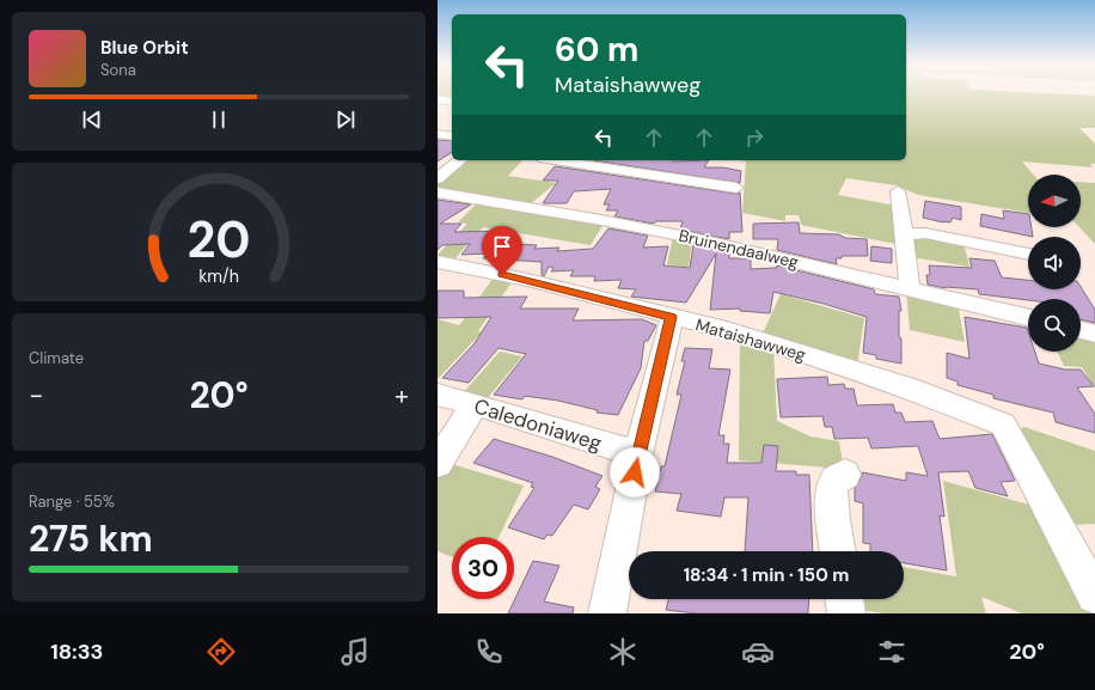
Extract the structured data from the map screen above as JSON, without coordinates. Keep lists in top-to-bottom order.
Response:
{
  "streets": {
    "street": ["Bruinendaalweg", "Mataishawweg", "Caledoniaweg"]
  },
  "north": "left",
  "page": {
    "turn": ["60 m", "Mataishawweg"],
    "song": ["Blue Orbit", "Sona"],
    "tile": [
      "Climate",
      ["Range · 55%", "275 km"]
    ],
    "heat": ["−", "20°", "+"],
    "limit": "30",
    "trip": "18:34 · 1 min · 150 m",
    "tabs": ["18:33", "20°"],
    "gauge": ["20", "km/h"]
  }
}
